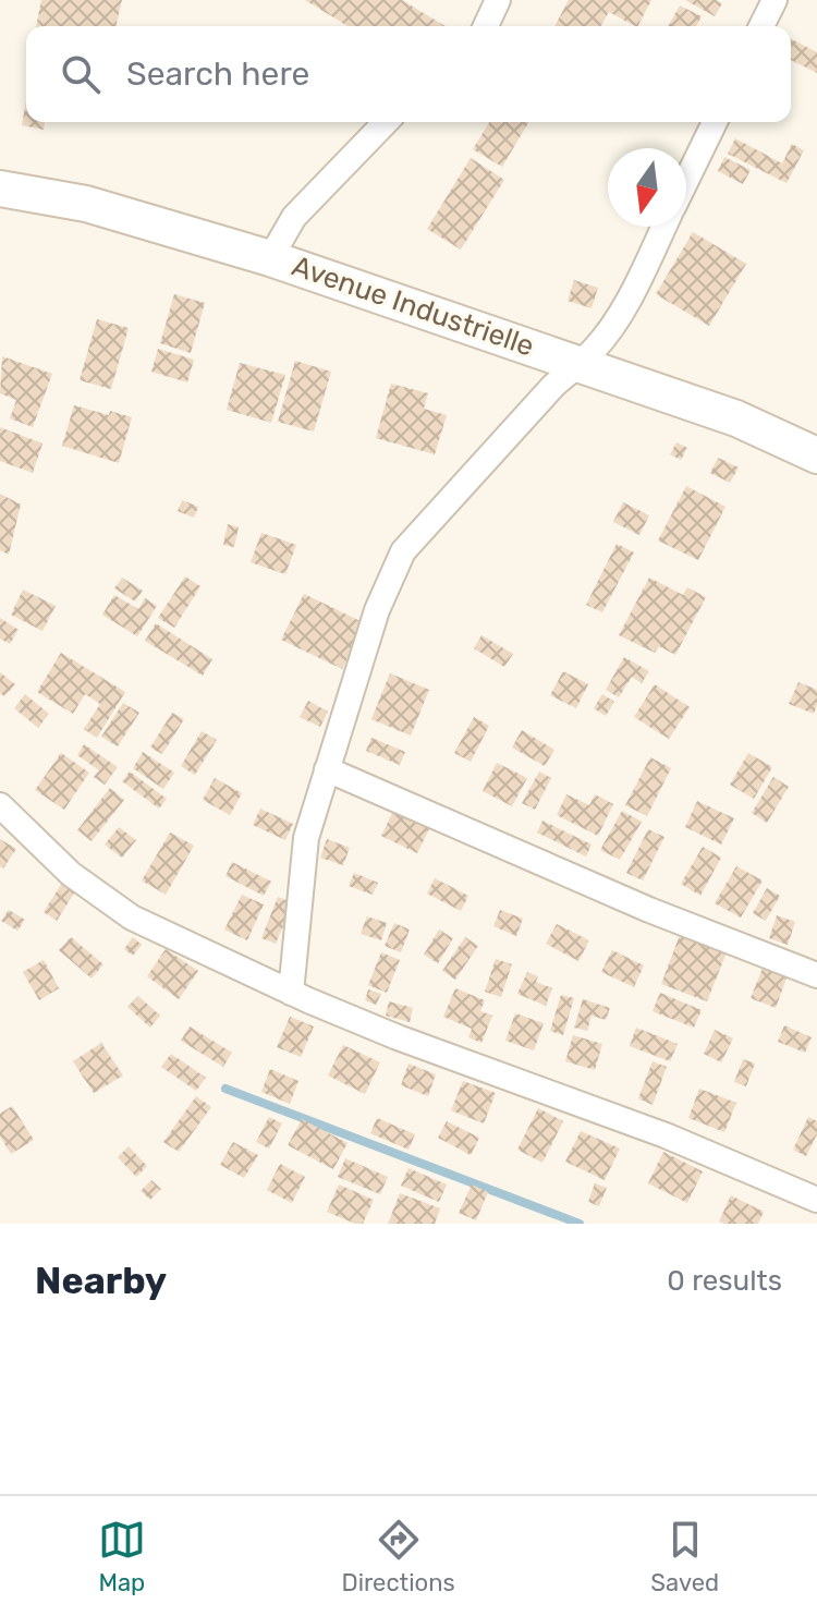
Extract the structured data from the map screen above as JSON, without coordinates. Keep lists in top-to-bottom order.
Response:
{
  "streets": {
    "street": ["Avenue Industrielle"]
  },
  "north": "bottom",
  "page": {
    "search": "Search here",
    "heading": ["Nearby", "0 results"],
    "nav": ["Map", "Directions", "Saved"]
  }
}
